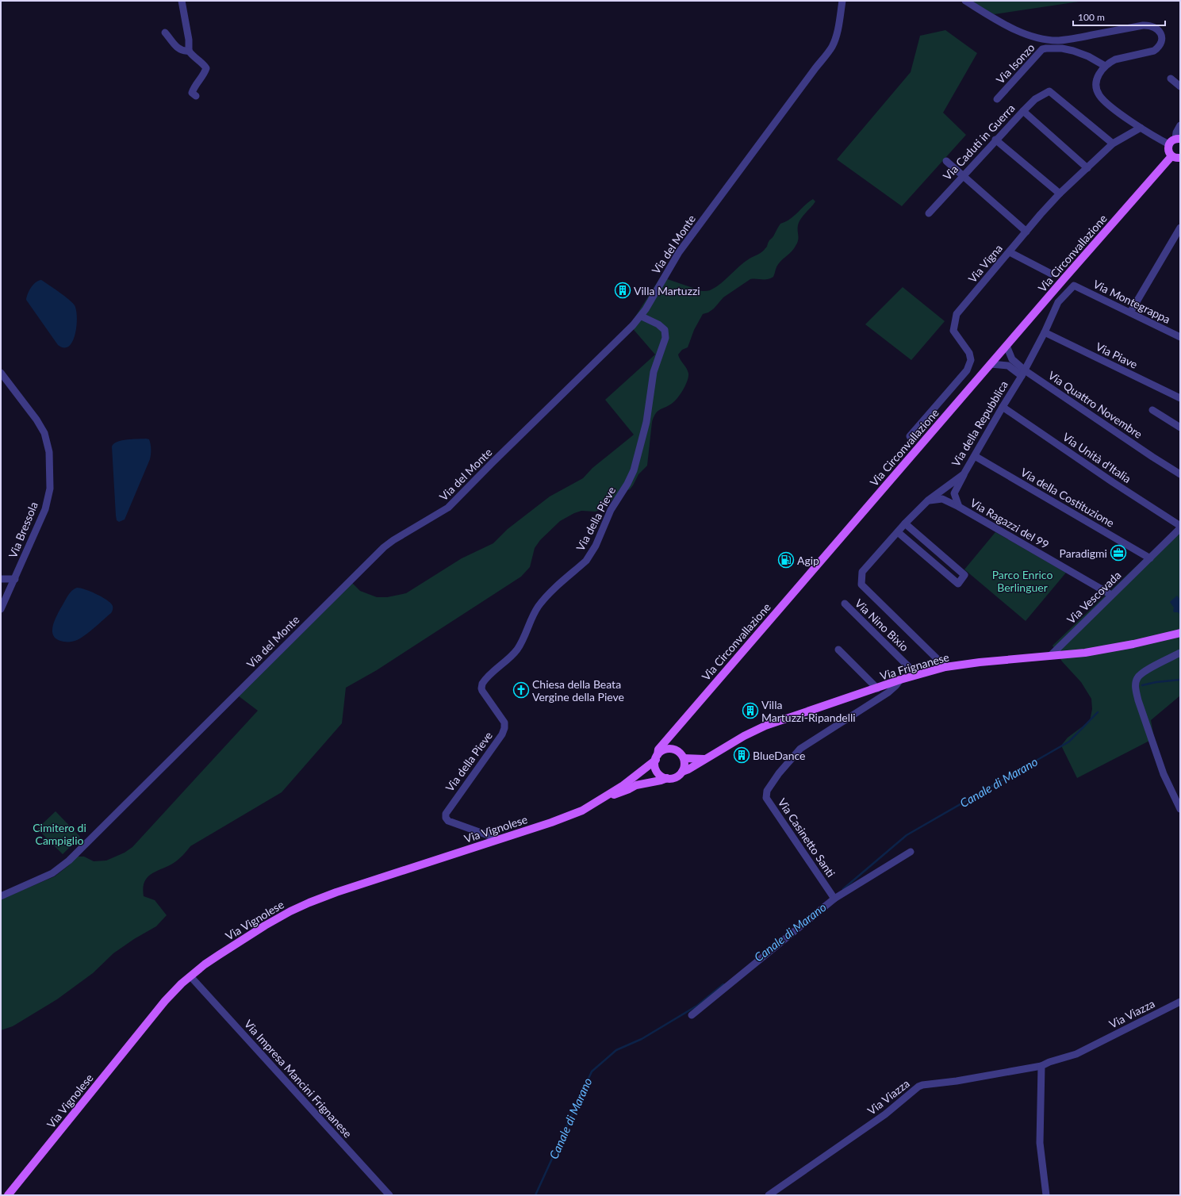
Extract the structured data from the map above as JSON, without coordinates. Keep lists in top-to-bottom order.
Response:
{
  "streets": {
    "main road": ["Via Circonvallazione", "Via Frignanese", "Via Vignolese"],
    "street": [
      "Via Isonzo",
      "Via Caduti in Guerra",
      "Via del Monte",
      "Via Vigna",
      "Via Montegrappa",
      "Via Piave",
      "Via Quattro Novembre",
      "Via della Repubblica",
      "Via Unità d'Italia",
      "Via della Costituzione",
      "Via della Pieve",
      "Via Ragazzi del 99",
      "Via Bressola",
      "Via Vescovada",
      "Via Nino Bixio",
      "Via Casinetto Santi",
      "Via Viazza",
      "Via Impresa Mancini Frignanese"
    ]
  },
  "crossings": [
    ["Via Caduti in Guerra", "Via Vigna"],
    ["Via del Monte", "Via della Pieve"],
    ["Via Circonvallazione", "Via Quattro Novembre"],
    ["Via Circonvallazione", "Via Frignanese"],
    ["Via Circonvallazione", "Via Vignolese"],
    ["Via Montegrappa", "Via della Repubblica"],
    ["Via Piave", "Via della Repubblica"],
    ["Via Quattro Novembre", "Via della Repubblica"],
    ["Via della Repubblica", "Via Unità d'Italia"],
    ["Via della Repubblica", "Via della Costituzione"],
    ["Via della Repubblica", "Via Ragazzi del 99"],
    ["Via della Repubblica", "Via Frignanese"],
    ["Via Unità d'Italia", "Via Vescovada"],
    ["Via della Costituzione", "Via Vescovada"],
    ["Via della Pieve", "Via Vignolese"],
    ["Via Ragazzi del 99", "Via Vescovada"],
    ["Via Vescovada", "Via Frignanese"],
    ["Via Nino Bixio", "Via Frignanese"],
    ["Via Frignanese", "Via Casinetto Santi"],
    ["Via Vignolese", "Via Impresa Mancini Frignanese"]
  ],
  "water": ["Canale di Marano"],
  "parks": ["Parco Enrico Berlinguer", "Cimitero di Campiglio"],
  "places": {
    "building": ["Villa Martuzzi", "Villa Martuzzi-Ripandelli", "BlueDance"],
    "office": ["Paradigmi"],
    "fuel station": ["Agip"],
    "church": ["Chiesa della Beata Vergine della Pieve"]
  },
  "scale_bar": "100 m"
}
